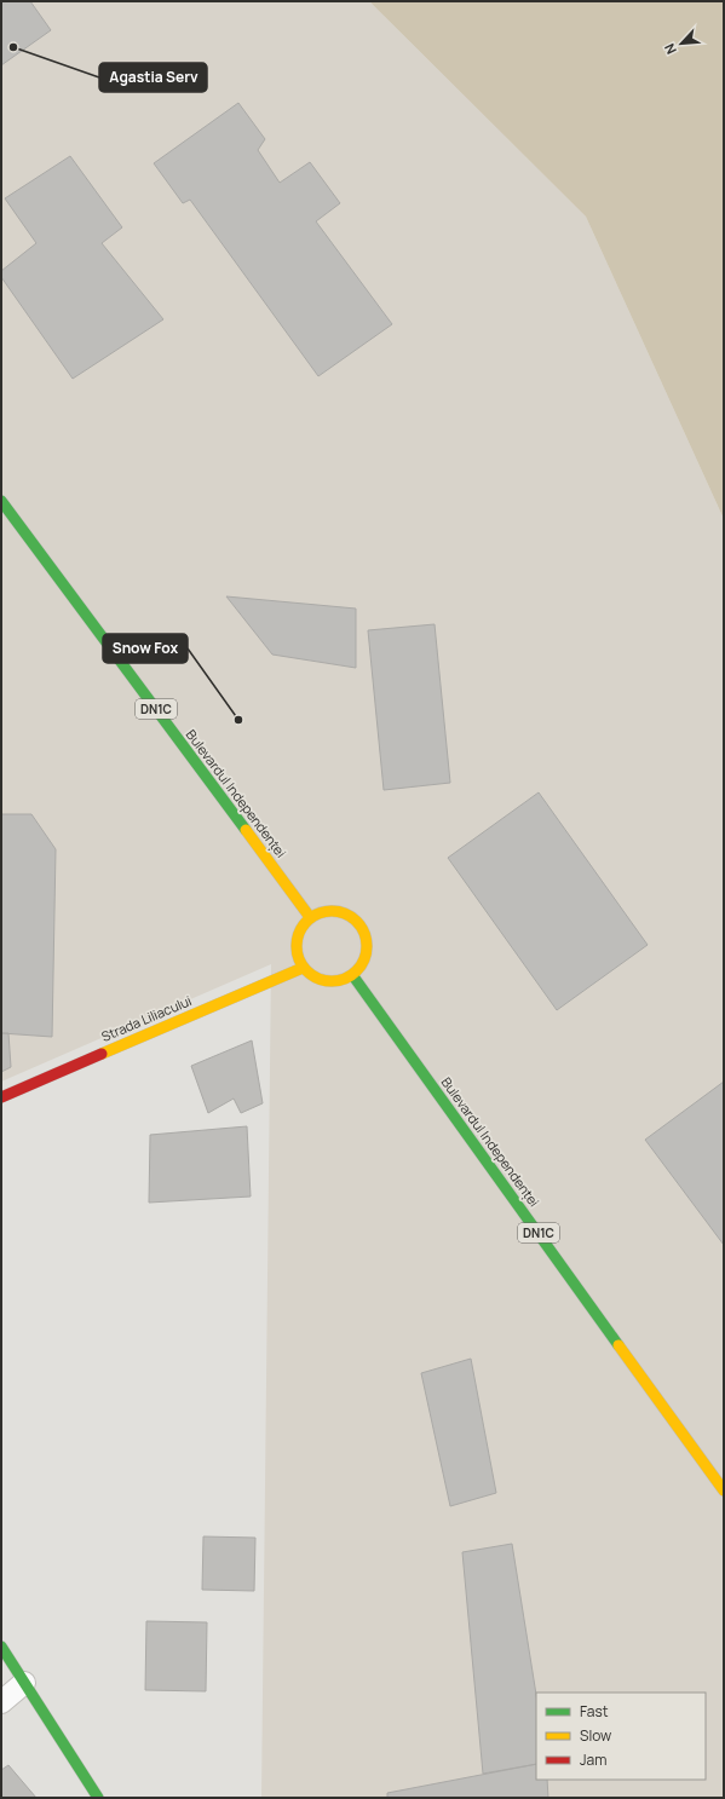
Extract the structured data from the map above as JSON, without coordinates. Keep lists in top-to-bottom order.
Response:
{
  "streets": {
    "main road": ["DN1C", "Bulevardul Independenței", "Strada Liliacului"]
  },
  "crossings": [
    ["Bulevardul Independenței", "Strada Liliacului"]
  ],
  "places": ["Agastia Serv", "Snow Fox"],
  "legend": ["Fast", "Slow", "Jam"],
  "north": "bottom left"
}
